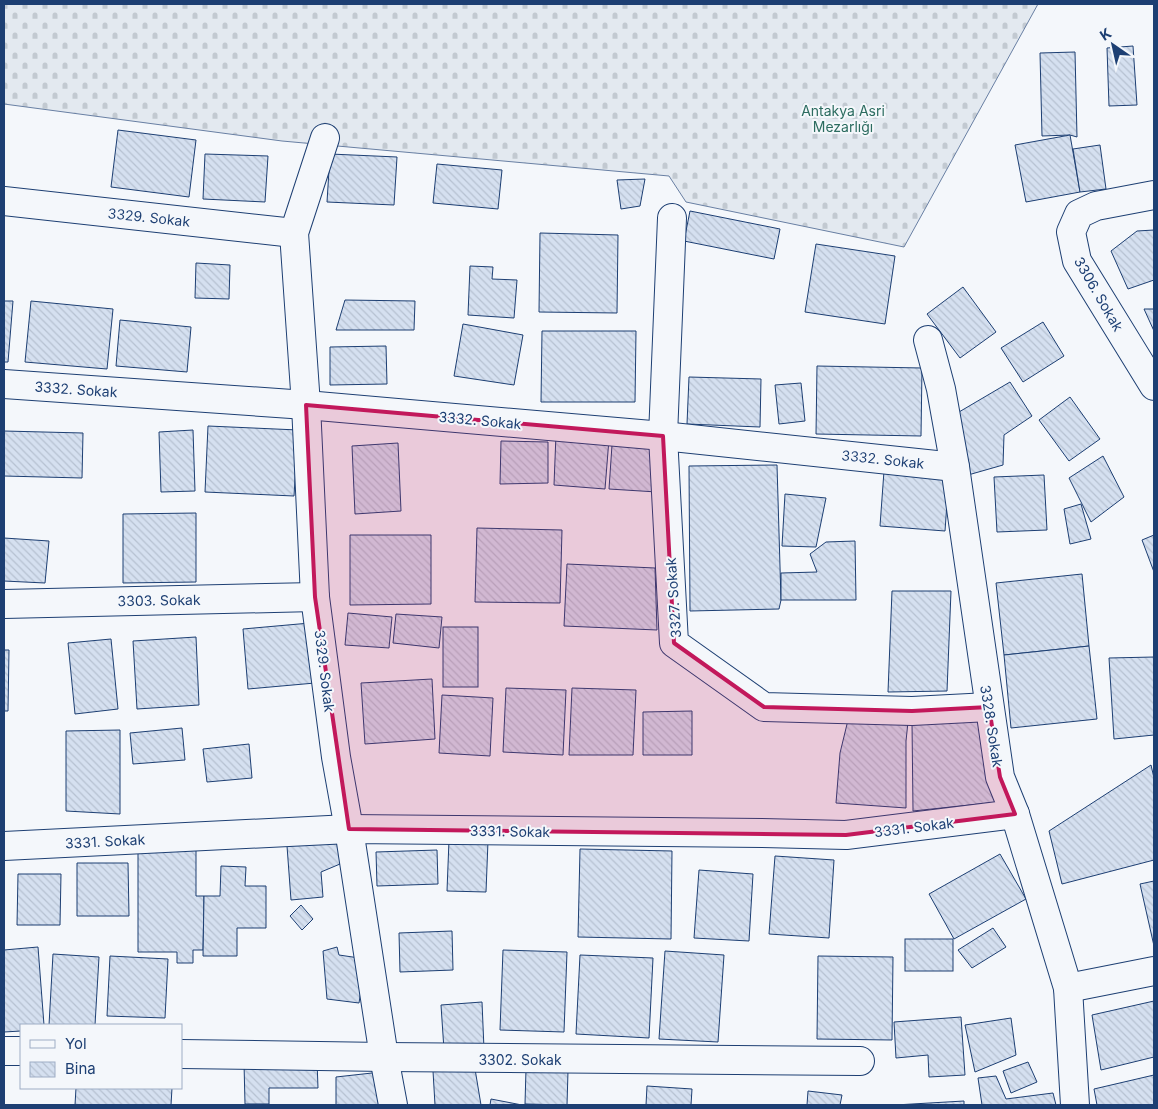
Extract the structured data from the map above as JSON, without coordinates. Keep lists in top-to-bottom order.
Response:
{
  "streets": {
    "street": [
      "3329. Sokak",
      "3306. Sokak",
      "3332. Sokak",
      "3327. Sokak",
      "3303. Sokak",
      "3328. Sokak",
      "3331. Sokak",
      "3302. Sokak"
    ]
  },
  "crossings": [
    ["3329. Sokak", "3332. Sokak"],
    ["3329. Sokak", "3303. Sokak"],
    ["3329. Sokak", "3331. Sokak"],
    ["3329. Sokak", "3302. Sokak"],
    ["3332. Sokak", "3327. Sokak"],
    ["3332. Sokak", "3328. Sokak"],
    ["3327. Sokak", "3328. Sokak"],
    ["3328. Sokak", "3331. Sokak"]
  ],
  "parks": ["Antakya Asri Mezarlığı"],
  "legend": ["Yol", "Bina"],
  "north": "top left"
}
